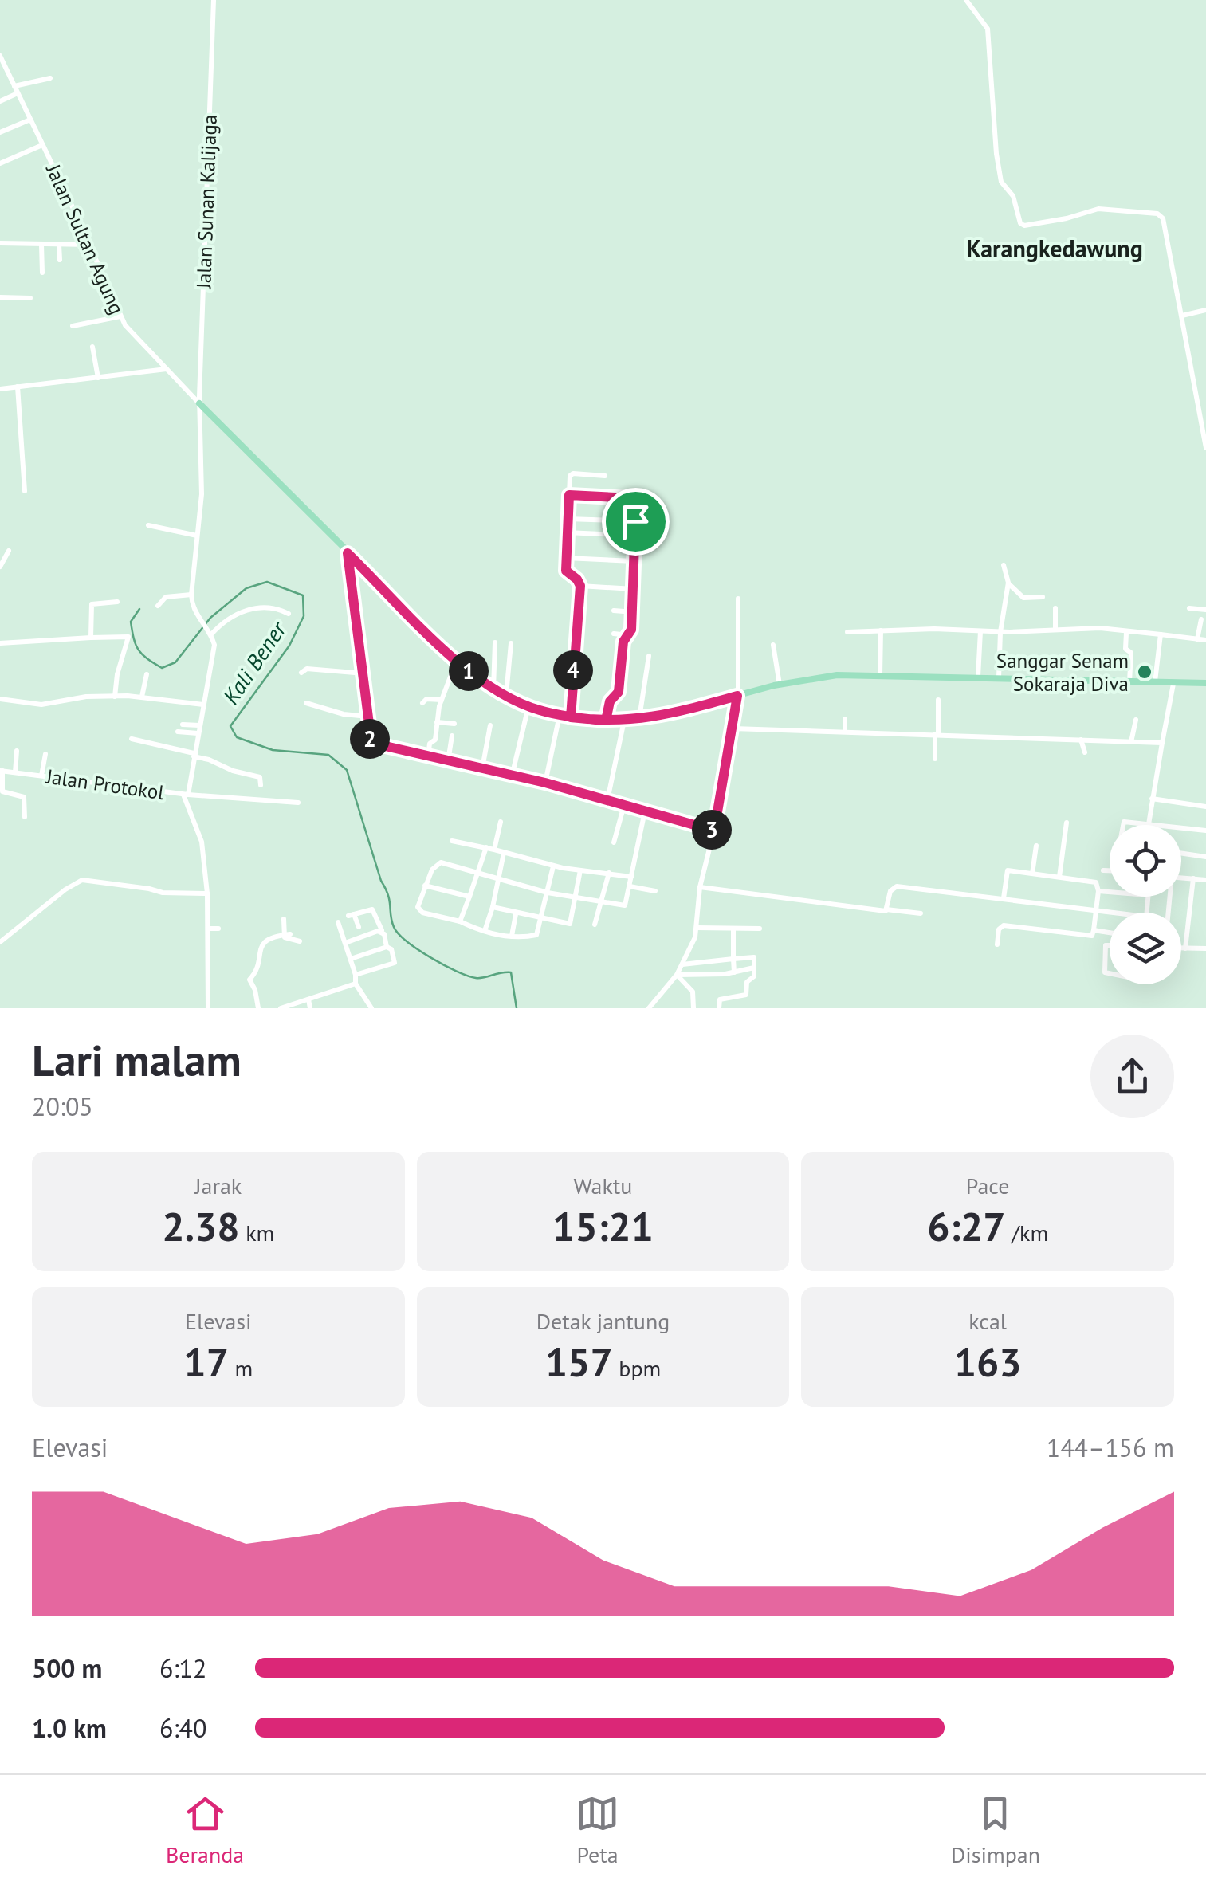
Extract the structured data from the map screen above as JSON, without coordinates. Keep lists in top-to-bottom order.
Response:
{
  "streets": {
    "street": ["Jalan Sunan Kalijaga", "Jalan Sultan Agung", "Jalan Protokol"]
  },
  "crossings": [
    ["Jalan Sunan Kalijaga", "Jalan Sultan Agung"]
  ],
  "districts": ["Karangkedawung"],
  "water": ["Kali Bener"],
  "places": ["Sanggar Senam Sokaraja Diva"],
  "page": {
    "pins": [
      "4",
      "1",
      "2",
      "3"
    ],
    "heading": ["Lari malam", "20:05"],
    "stats": [
      ["Jarak", "2.38 km"],
      ["Waktu", "15:21"],
      ["Pace", "6:27 /km"],
      ["Elevasi", "17 m"],
      ["Detak jantung", "157 bpm"],
      ["kcal", "163"]
    ],
    "chart": ["Elevasi", "144–156 m"],
    "list": [
      {
        "name": "500 m",
        "note": "6:12"
      },
      {
        "name": "1.0 km",
        "note": "6:40"
      }
    ],
    "tabs": ["Beranda", "Peta", "Disimpan"]
  }
}
